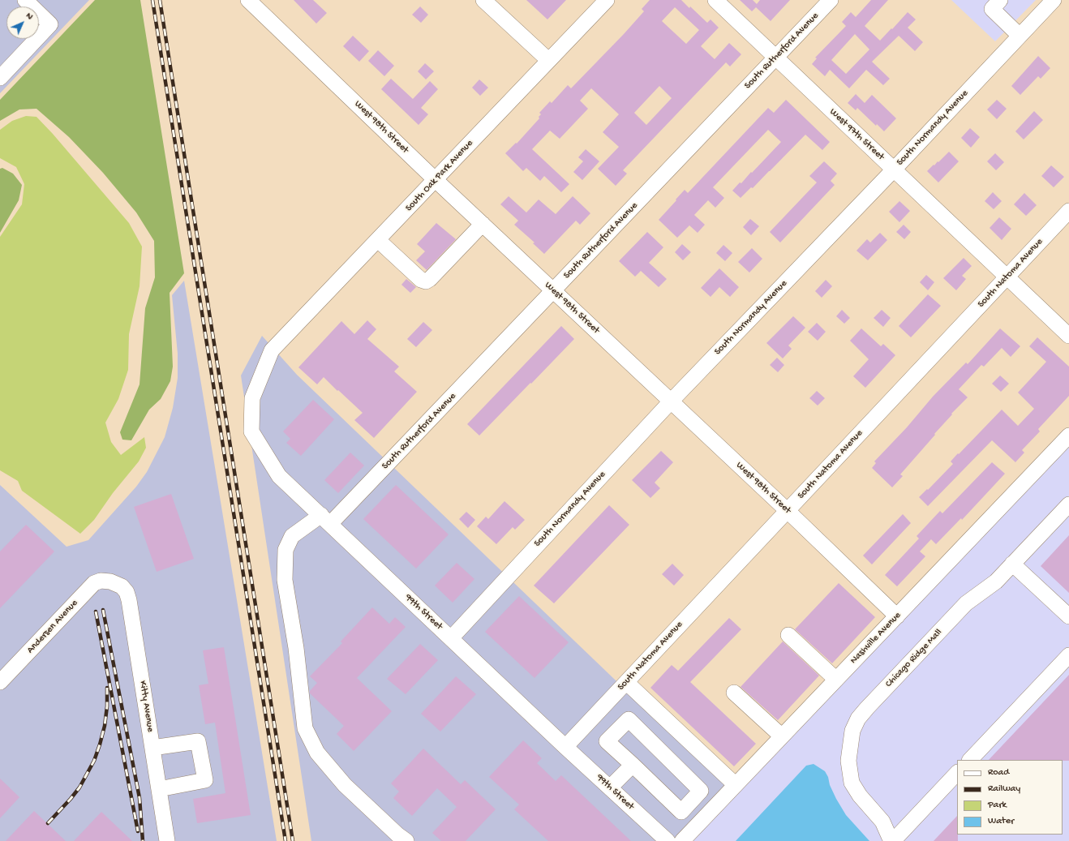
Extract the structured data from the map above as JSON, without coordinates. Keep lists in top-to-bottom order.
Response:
{
  "streets": {
    "street": [
      "South Rutherford Avenue",
      "West 98th Street",
      "South Normandy Avenue",
      "West 97th Street",
      "South Oak Park Avenue",
      "South Natoma Avenue",
      "99th Street",
      "Andersen Avenue",
      "Nashville Avenue",
      "Chicago Ridge Mall",
      "Kitty Avenue"
    ]
  },
  "crossings": [
    ["South Rutherford Avenue", "West 98th Street"],
    ["South Rutherford Avenue", "West 97th Street"],
    ["South Rutherford Avenue", "99th Street"],
    ["West 98th Street", "South Normandy Avenue"],
    ["West 98th Street", "South Oak Park Avenue"],
    ["West 98th Street", "South Natoma Avenue"],
    ["West 98th Street", "Nashville Avenue"],
    ["South Normandy Avenue", "West 97th Street"],
    ["South Normandy Avenue", "99th Street"],
    ["West 97th Street", "South Natoma Avenue"],
    ["South Oak Park Avenue", "99th Street"],
    ["South Natoma Avenue", "99th Street"],
    ["Andersen Avenue", "Kitty Avenue"]
  ],
  "legend": [
    "Road",
    "Railway",
    "Park",
    "Water"
  ],
  "north": "top right"
}
